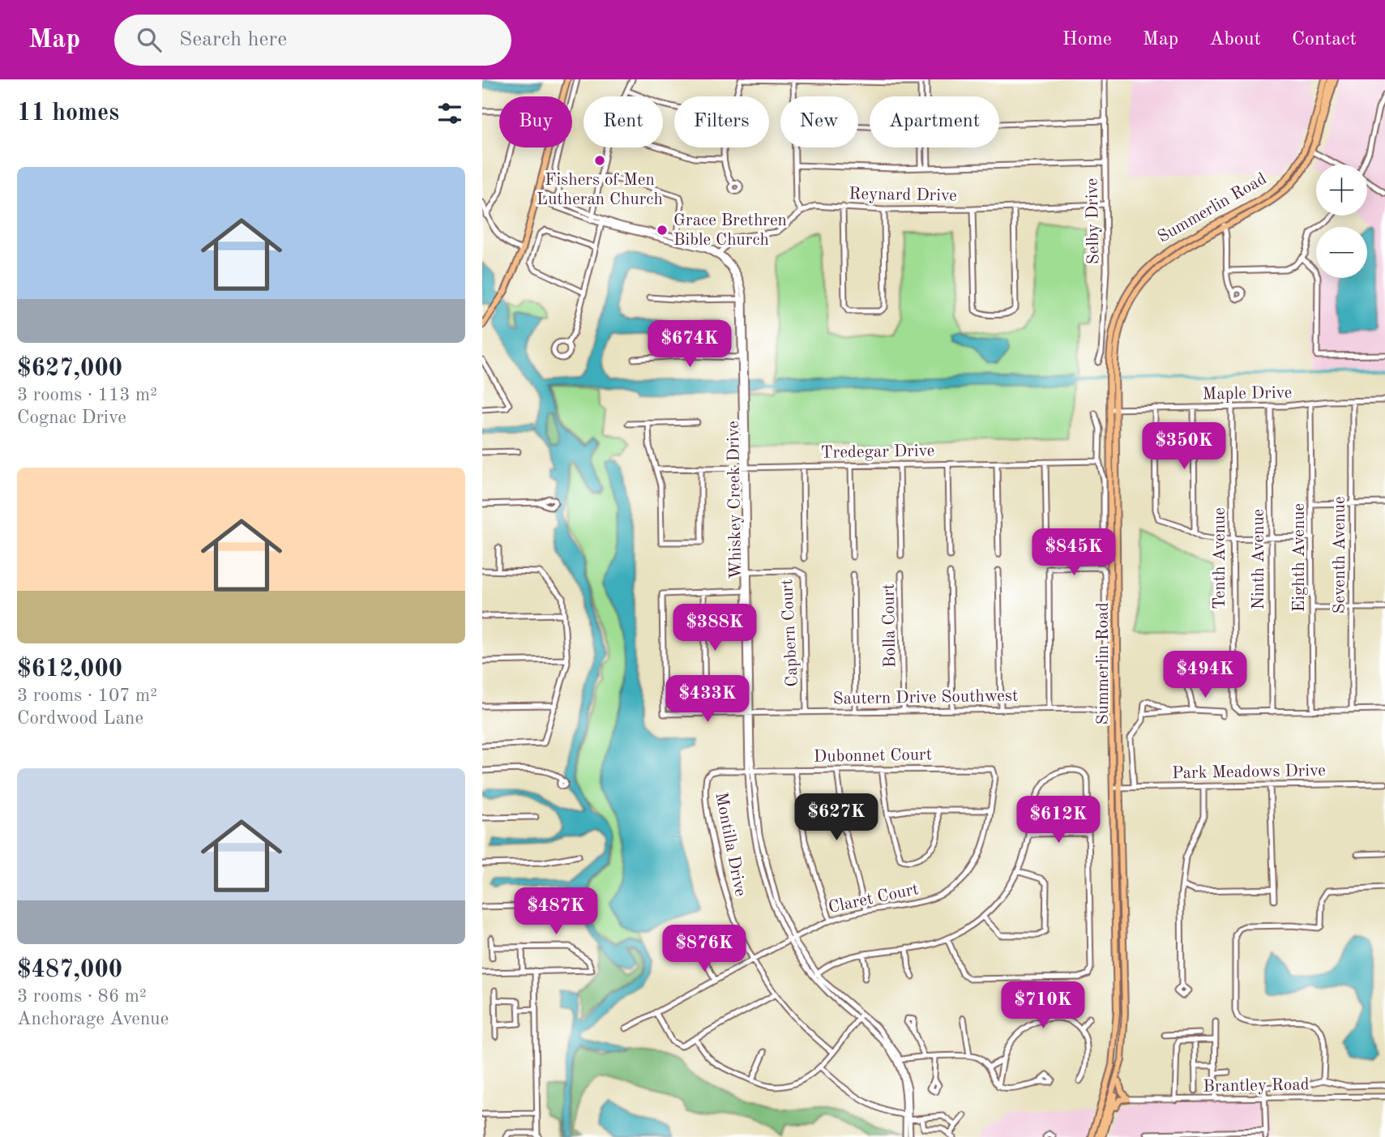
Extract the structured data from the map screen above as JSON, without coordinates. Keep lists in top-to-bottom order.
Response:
{
  "streets": {
    "main road": ["Summerlin Road"],
    "street": [
      "Reynard Drive",
      "Selby Drive",
      "Maple Drive",
      "Tredegar Drive",
      "Whiskey Creek Drive",
      "Seventh Avenue",
      "Eighth Avenue",
      "Tenth Avenue",
      "Ninth Avenue",
      "Bolla Court",
      "Capbern Court",
      "Sautern Drive Southwest",
      "Dubonnet Court",
      "Park Meadows Drive",
      "Montilla Drive",
      "Claret Court",
      "Brantley Road"
    ]
  },
  "crossings": [
    ["Reynard Drive", "Selby Drive"],
    ["Reynard Drive", "Whiskey Creek Drive"],
    ["Summerlin Road", "Maple Drive"],
    ["Summerlin Road", "Park Meadows Drive"],
    ["Maple Drive", "Seventh Avenue"],
    ["Maple Drive", "Eighth Avenue"],
    ["Maple Drive", "Tenth Avenue"],
    ["Maple Drive", "Ninth Avenue"],
    ["Tredegar Drive", "Whiskey Creek Drive"],
    ["Whiskey Creek Drive", "Capbern Court"],
    ["Whiskey Creek Drive", "Sautern Drive Southwest"],
    ["Whiskey Creek Drive", "Dubonnet Court"],
    ["Whiskey Creek Drive", "Claret Court"],
    ["Tenth Avenue", "Ninth Avenue"],
    ["Bolla Court", "Sautern Drive Southwest"],
    ["Capbern Court", "Sautern Drive Southwest"],
    ["Dubonnet Court", "Montilla Drive"],
    ["Dubonnet Court", "Claret Court"],
    ["Montilla Drive", "Claret Court"]
  ],
  "places": ["Fishers of Men Lutheran Church", "Grace Brethren Bible Church"],
  "page": {
    "header": "Map",
    "search": "Search here",
    "nav": [
      "Home",
      "Map",
      "About",
      "Contact"
    ],
    "heading": "11 homes",
    "chip": [
      "Buy",
      "Rent",
      "Filters",
      "New",
      "Apartment"
    ],
    "list": [
      {
        "name": "$627,000",
        "note": "3 rooms · 113 m² · Cognac Drive"
      },
      {
        "name": "$612,000",
        "note": "3 rooms · 107 m² · Cordwood Lane"
      },
      {
        "name": "$487,000",
        "note": "3 rooms · 86 m² · Anchorage Avenue"
      }
    ],
    "map_buttons": ["+", "−"],
    "price": [
      "$674K",
      "$350K",
      "$845K",
      "$388K",
      "$494K",
      "$433K",
      "$627K",
      "$612K",
      "$487K",
      "$876K",
      "$710K"
    ]
  }
}
